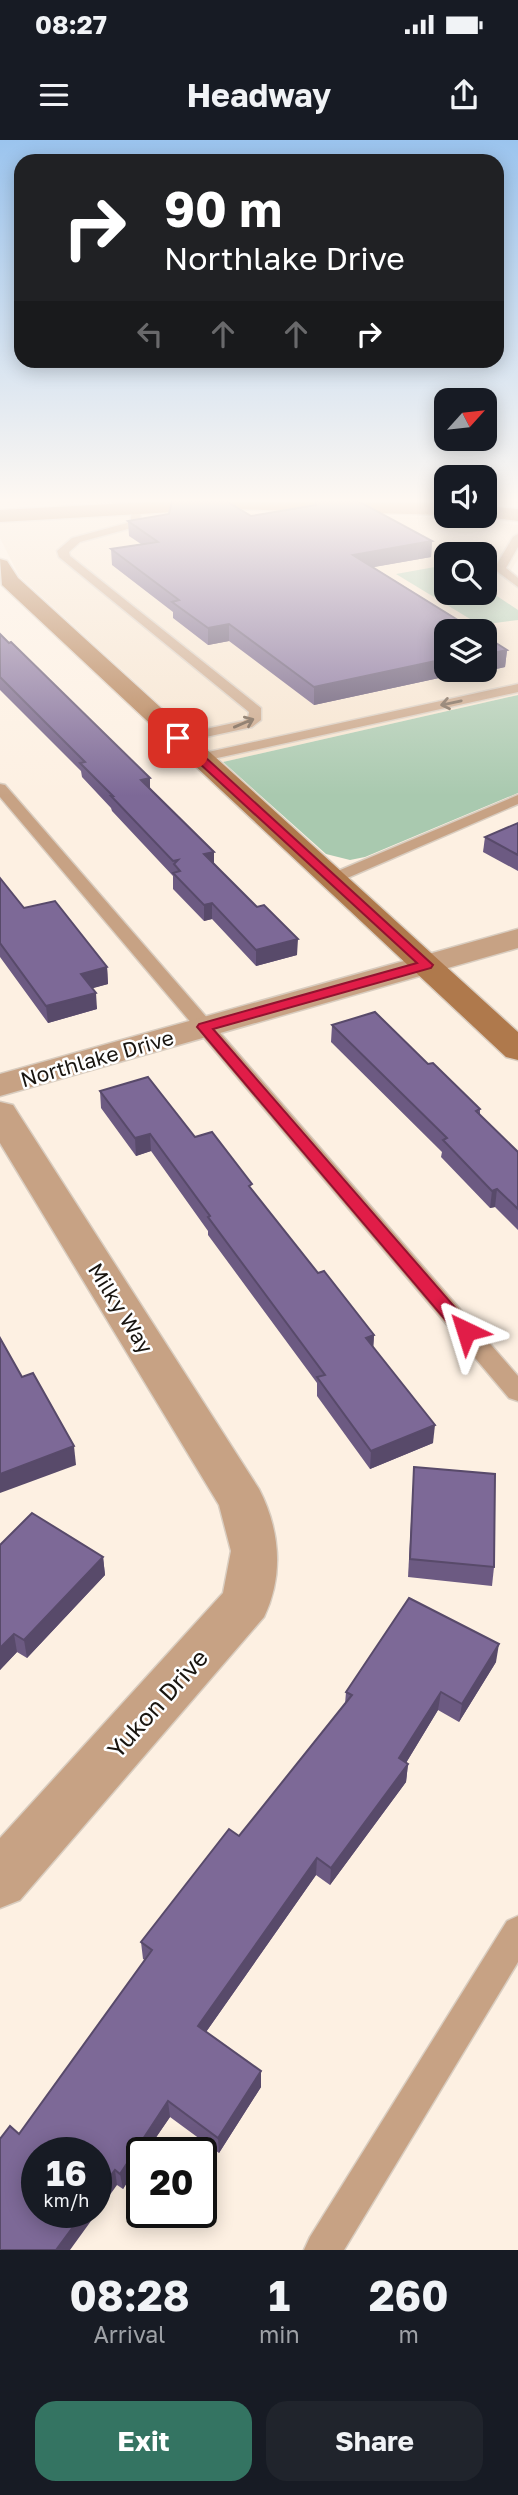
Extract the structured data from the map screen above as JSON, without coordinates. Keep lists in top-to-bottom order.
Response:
{
  "streets": {
    "street": ["Northlake Drive", "Milky Way", "Yukon Drive"]
  },
  "crossings": [
    ["Milky Way", "Yukon Drive"]
  ],
  "north": "top right",
  "page": {
    "status": "08:27",
    "header": "Headway",
    "turn": ["90 m", "Northlake Drive"],
    "speed": "16 km/h",
    "limit": "20",
    "eta": [
      "08:28",
      "Arrival",
      "1",
      "min",
      "260",
      "m"
    ],
    "buttons": ["Exit", "Share"]
  }
}
